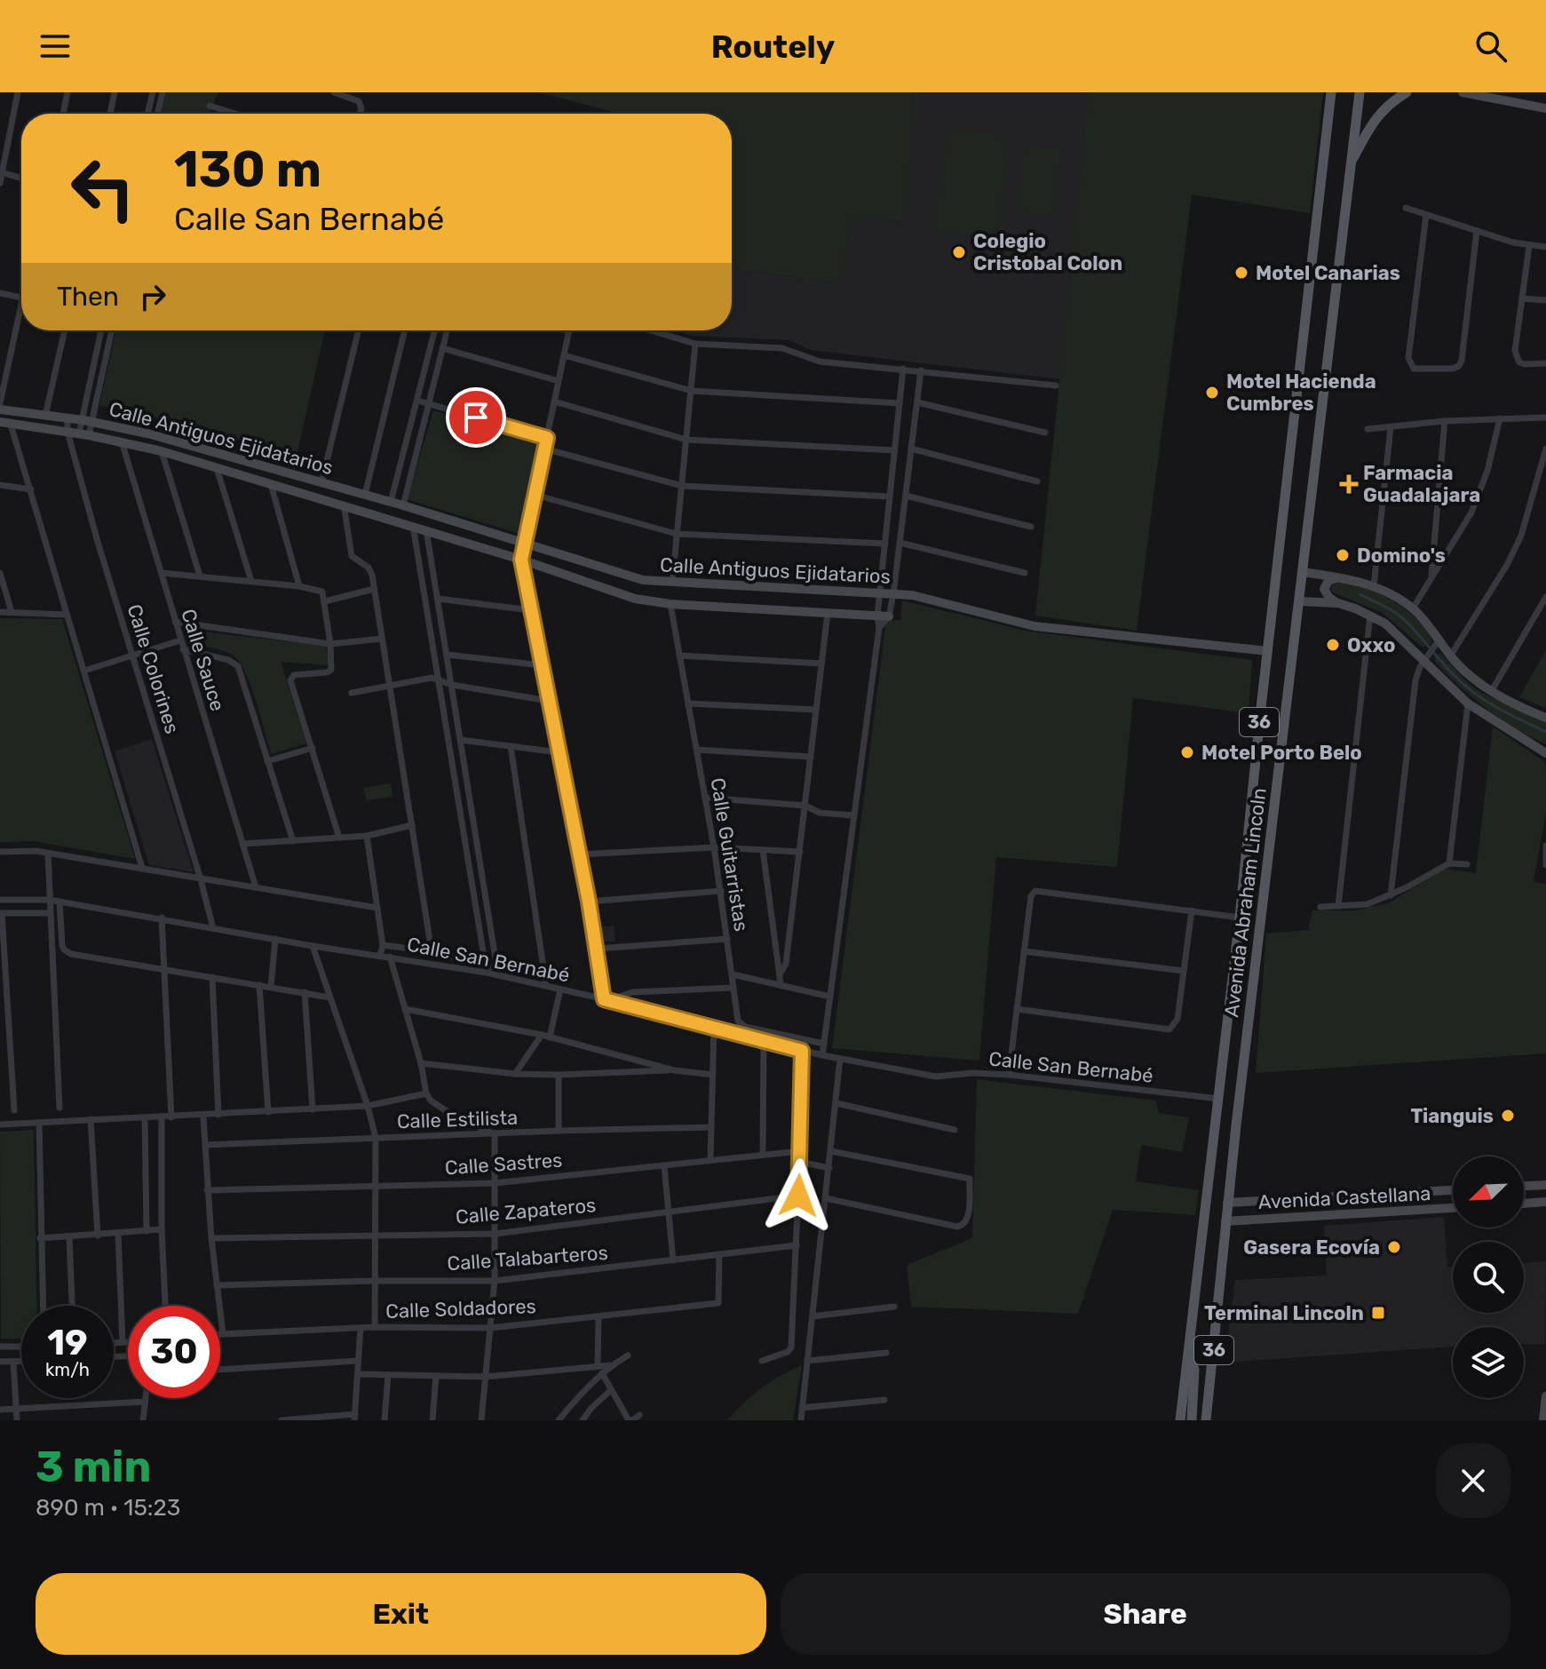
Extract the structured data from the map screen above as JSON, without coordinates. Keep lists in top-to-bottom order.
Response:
{
  "streets": {
    "main road": ["36", "Avenida Abraham Lincoln"],
    "street": [
      "Calle Antiguos Ejidatarios",
      "Calle Sauce",
      "Calle Colorines",
      "Calle Guitarristas",
      "Calle San Bernabé",
      "Calle Estilista",
      "Calle Sastres",
      "Avenida Castellana",
      "Calle Zapateros",
      "Calle Talabarteros",
      "Calle Soldadores"
    ]
  },
  "crossings": [
    ["Calle Antiguos Ejidatarios", "Calle Sauce"],
    ["Calle Antiguos Ejidatarios", "Calle Colorines"],
    ["Calle Antiguos Ejidatarios", "36"],
    ["Calle Antiguos Ejidatarios", "Calle Guitarristas"],
    ["Calle Colorines", "Calle San Bernabé"],
    ["36", "Calle San Bernabé"],
    ["Avenida Abraham Lincoln", "Avenida Castellana"],
    ["Calle Talabarteros", "Calle Soldadores"]
  ],
  "places": {
    "other": [
      "Colegio Cristobal Colon",
      "Motel Canarias",
      "Motel Hacienda Cumbres",
      "Domino's",
      "Oxxo",
      "Motel Porto Belo",
      "Tianguis",
      "Gasera Ecovía"
    ],
    "health": ["Farmacia Guadalajara"],
    "transit": ["Terminal Lincoln"]
  },
  "north": "bottom left",
  "page": {
    "header": "Routely",
    "turn": ["130 m", "Calle San Bernabé"],
    "then": "Then",
    "speed": "19 km/h",
    "limit": "30",
    "heading": ["3 min", "890 m · 15:23"],
    "buttons": ["Exit", "Share"]
  }
}
